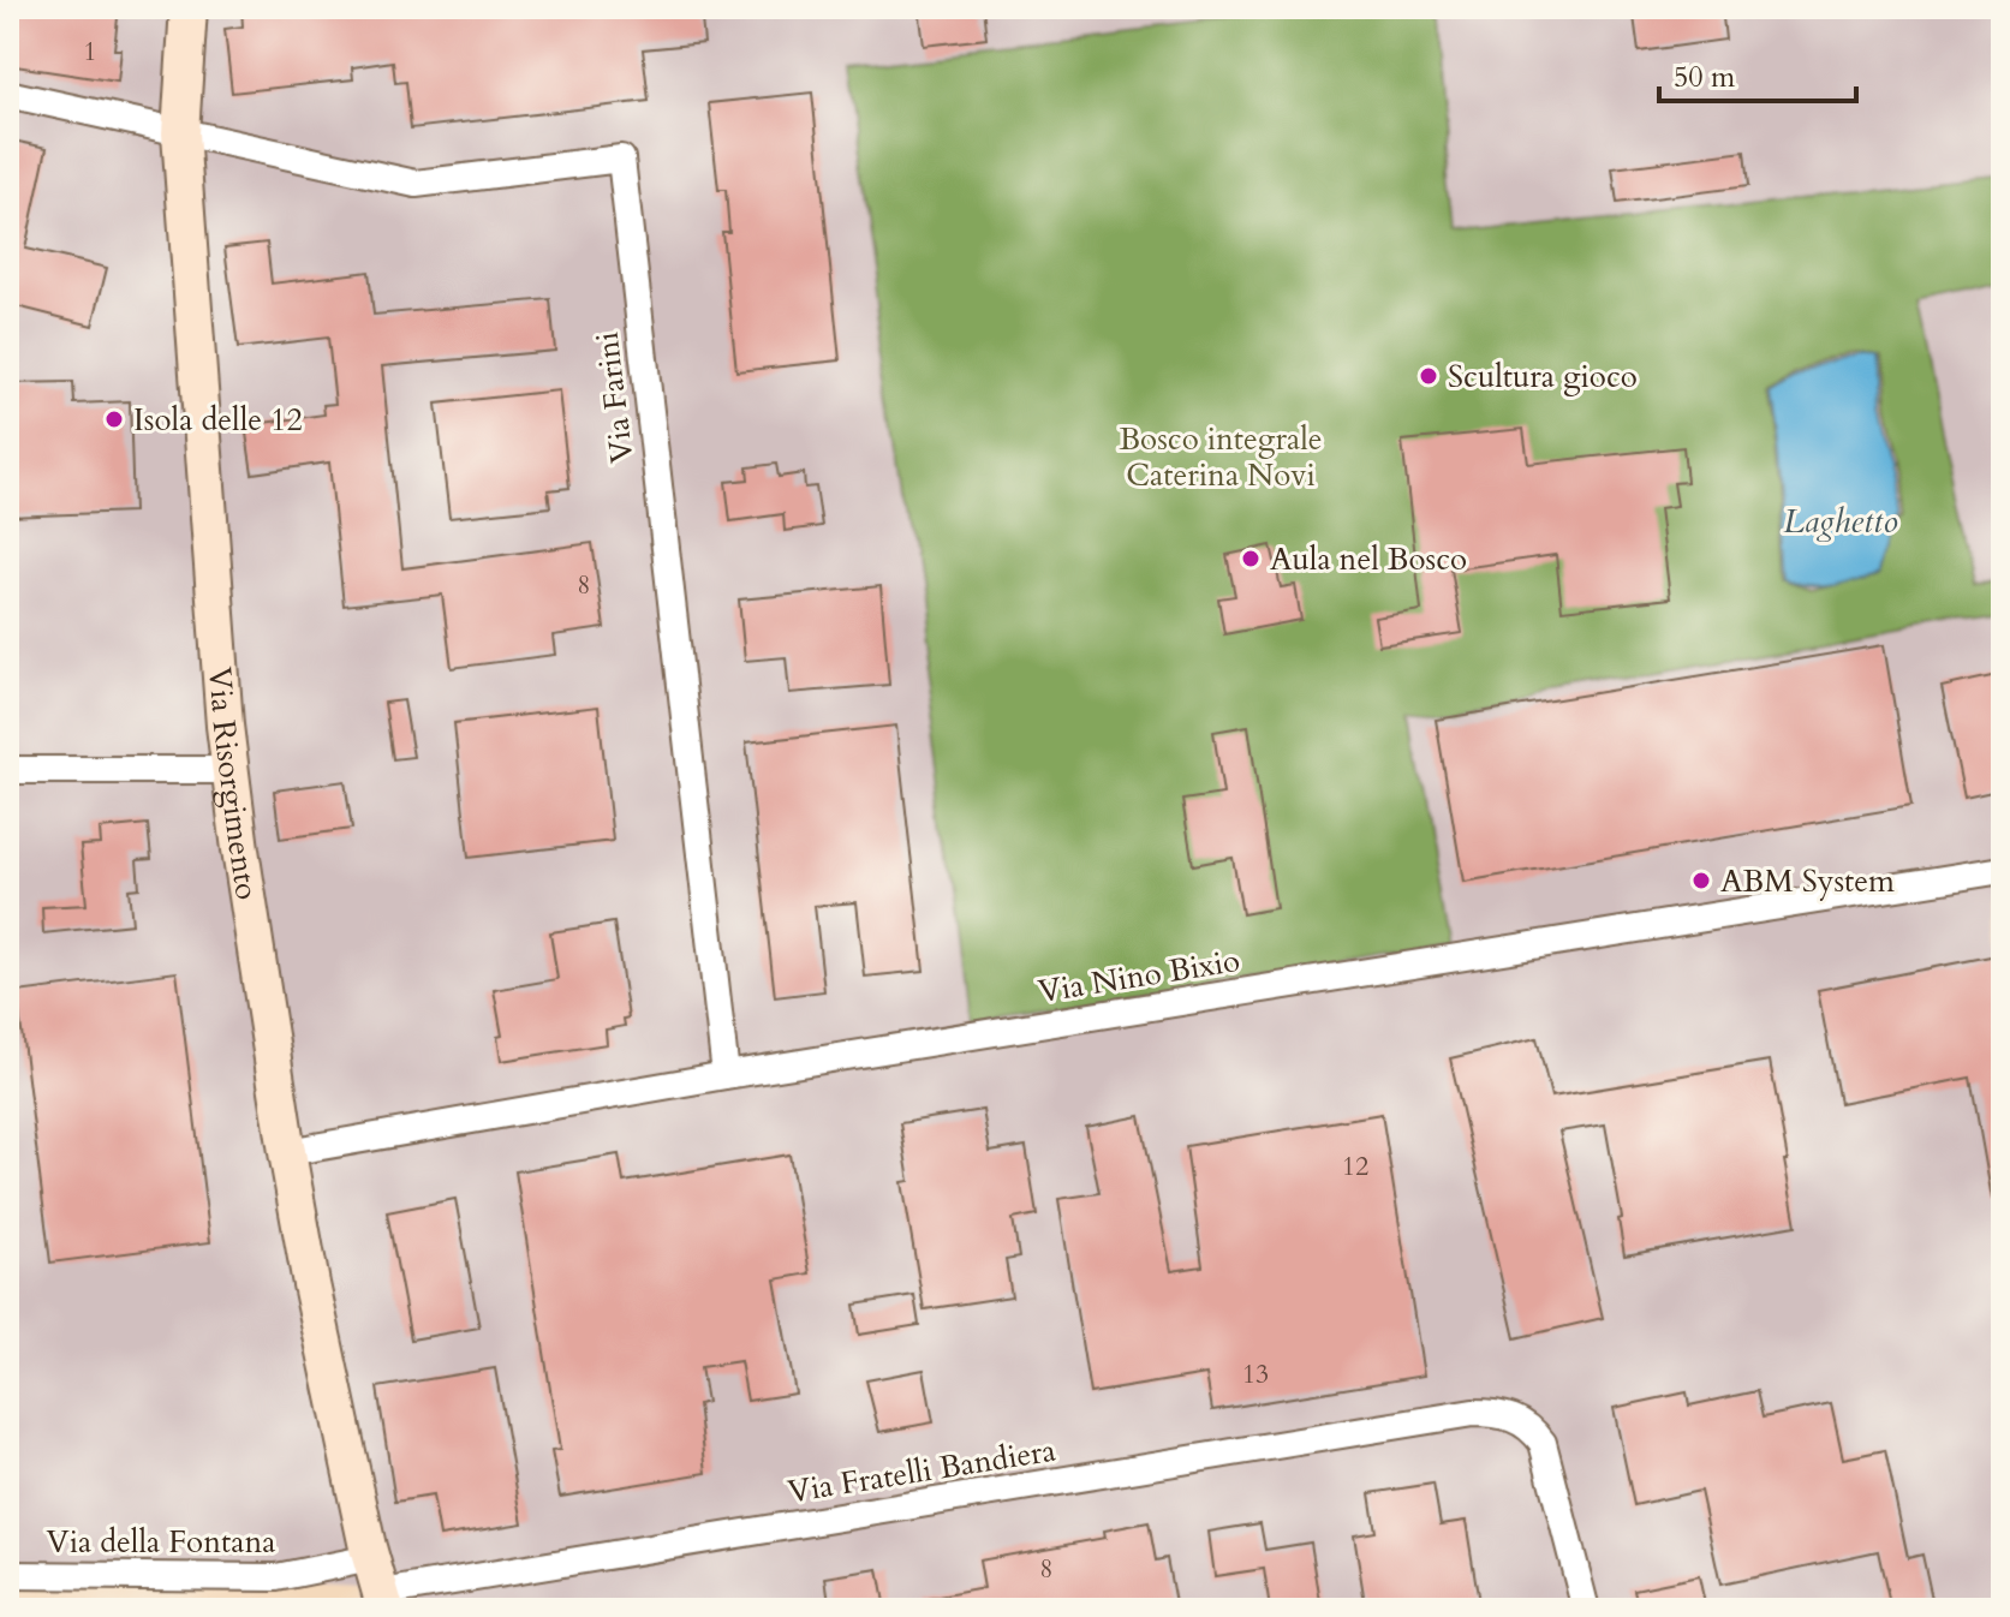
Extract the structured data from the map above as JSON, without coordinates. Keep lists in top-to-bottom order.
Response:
{
  "streets": {
    "street": [
      "Via Farini",
      "Via Risorgimento",
      "Via Nino Bixio",
      "Via Fratelli Bandiera",
      "Via della Fontana"
    ]
  },
  "crossings": [
    ["Via Farini", "Via Risorgimento"],
    ["Via Farini", "Via Nino Bixio"],
    ["Via Risorgimento", "Via Nino Bixio"],
    ["Via Risorgimento", "Via Fratelli Bandiera"],
    ["Via Risorgimento", "Via della Fontana"]
  ],
  "water": ["Laghetto"],
  "parks": ["Bosco integrale Caterina Novi"],
  "places": [
    "Scultura gioco",
    "Isola delle 12",
    "Aula nel Bosco",
    "ABM System"
  ],
  "house_numbers": [
    "1",
    "8",
    "12",
    "13",
    "8"
  ],
  "scale_bar": "50 m"
}
